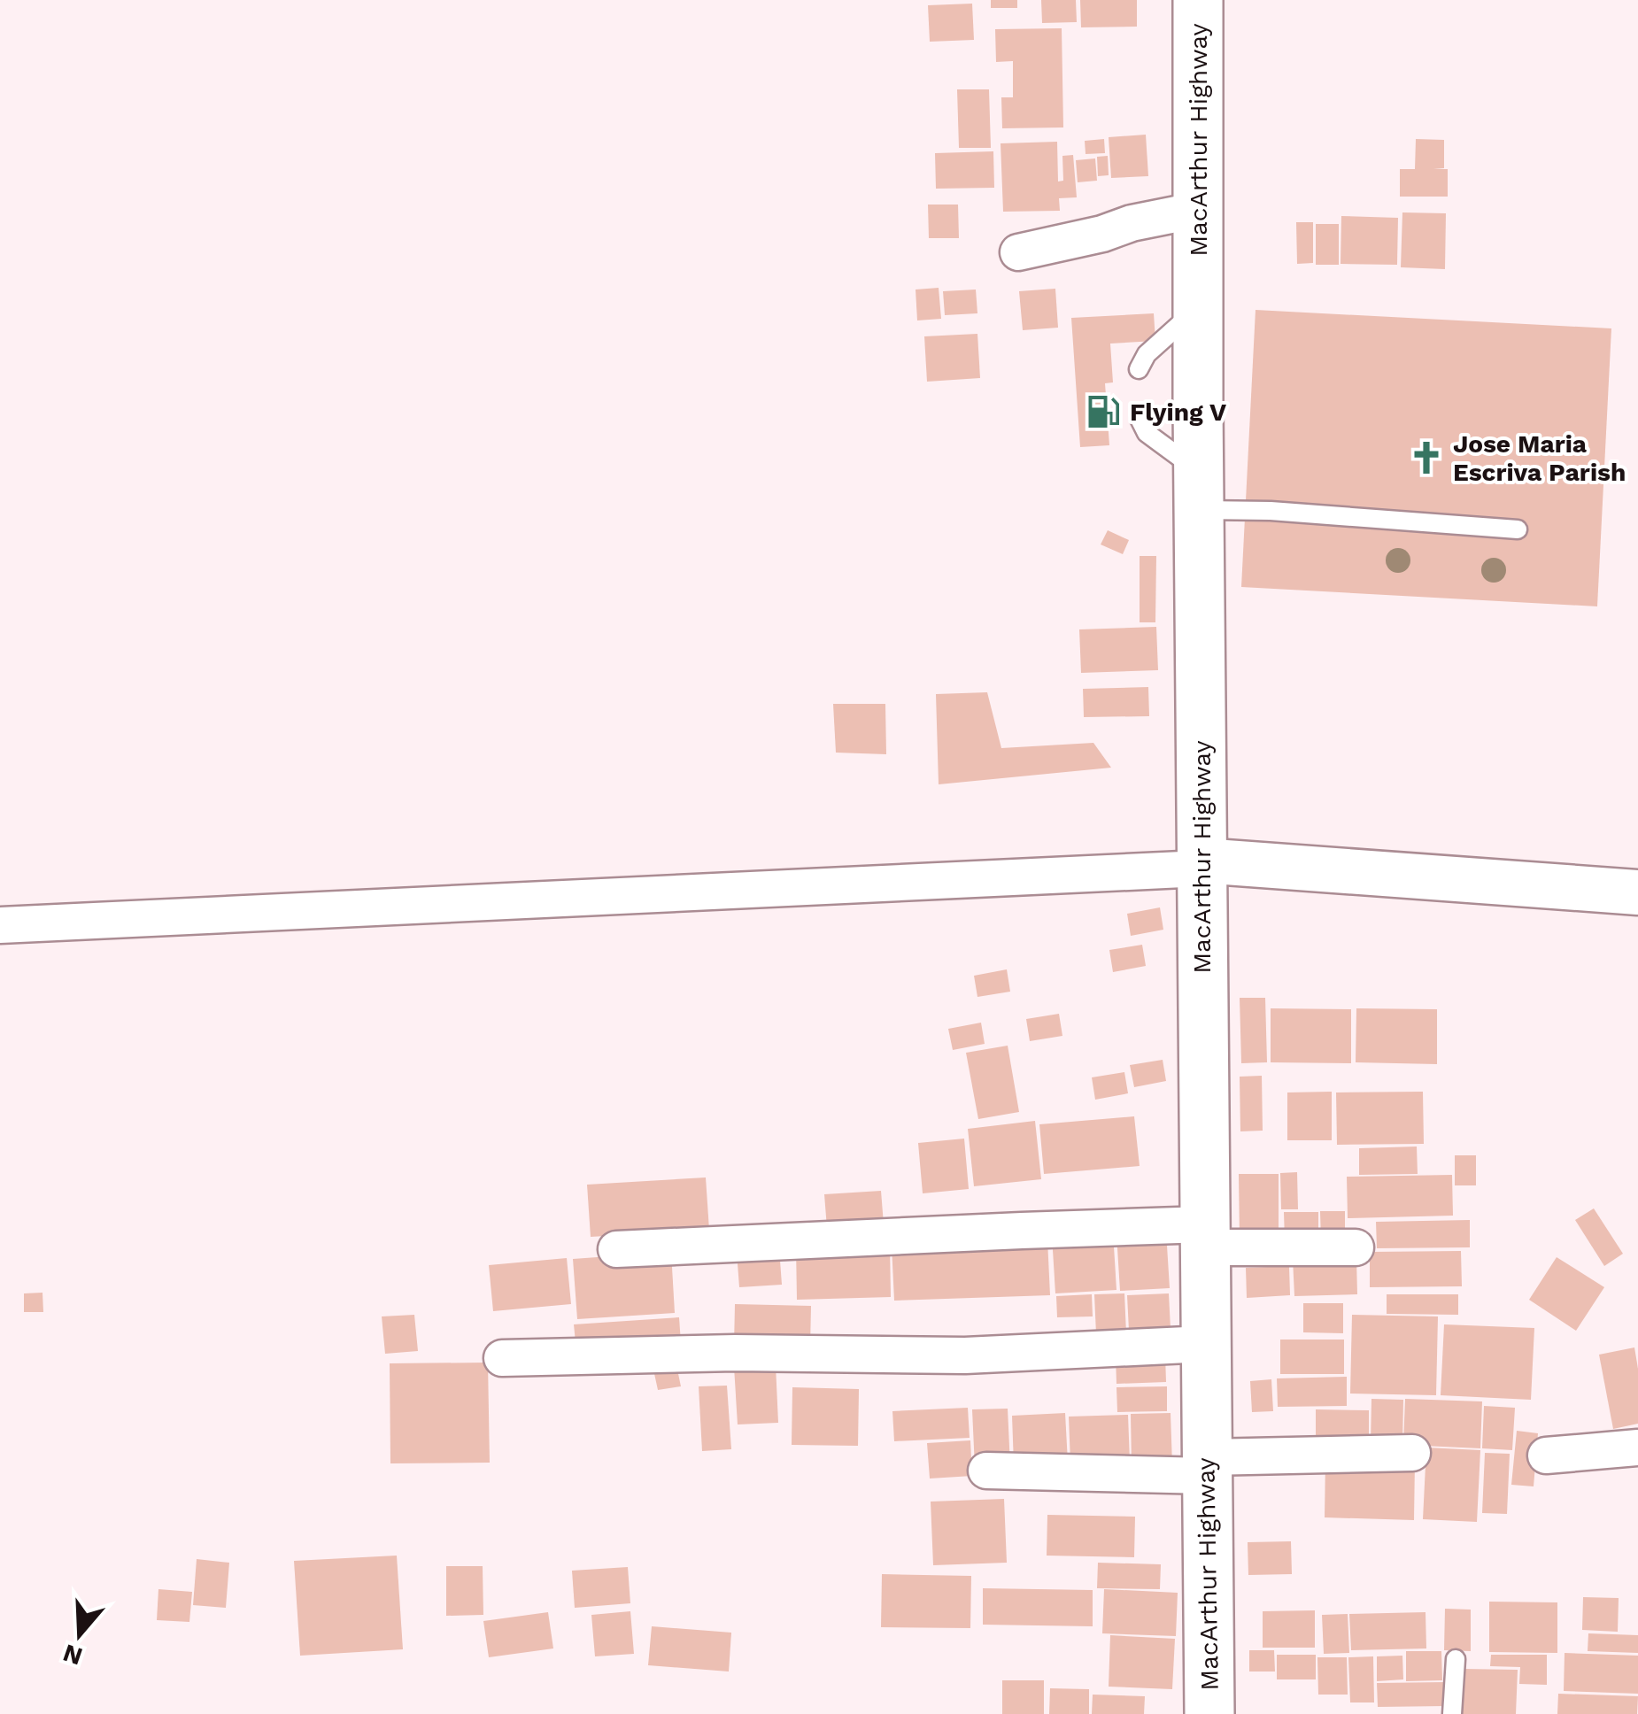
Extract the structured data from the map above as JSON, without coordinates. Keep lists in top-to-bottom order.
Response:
{
  "streets": {
    "highway": ["MacArthur Highway"]
  },
  "places": {
    "fuel station": ["Flying V"],
    "church": ["Jose Maria Escriva Parish"]
  },
  "north": "bottom"
}
